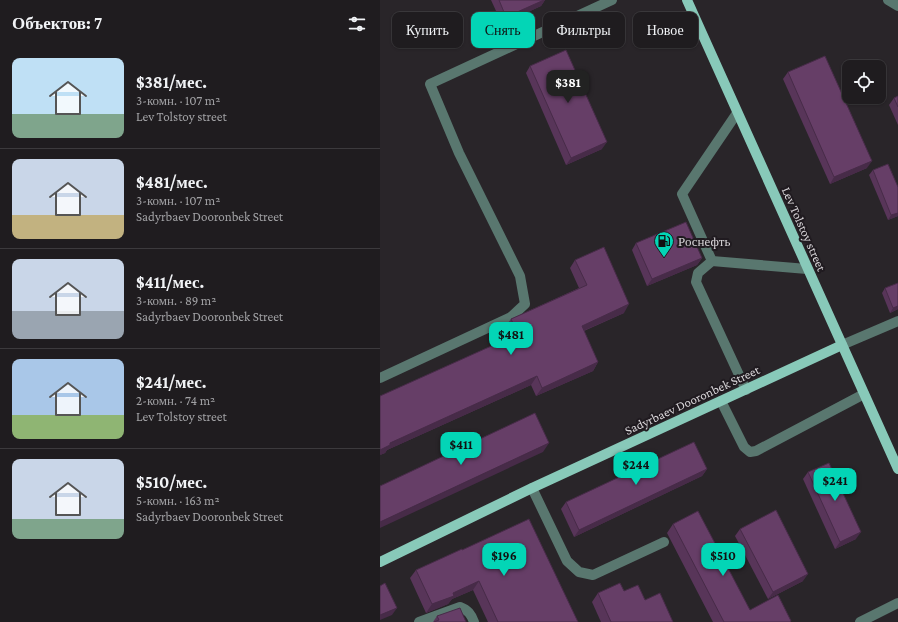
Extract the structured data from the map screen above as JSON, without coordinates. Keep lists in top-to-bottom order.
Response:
{
  "streets": {
    "main road": ["Lev Tolstoy street", "Sadyrbaev Dooronbek Street"]
  },
  "crossings": [
    ["Lev Tolstoy street", "Sadyrbaev Dooronbek Street"]
  ],
  "places": {
    "fuel station": ["Роснефть"]
  },
  "page": {
    "heading": "Объектов: 7",
    "chip": [
      "Купить",
      "Снять",
      "Фильтры",
      "Новое"
    ],
    "list": [
      {
        "name": "$381/мес.",
        "note": "3-комн. · 107 m² · Lev Tolstoy street"
      },
      {
        "name": "$481/мес.",
        "note": "3-комн. · 107 m² · Sadyrbaev Dooronbek Street"
      },
      {
        "name": "$411/мес.",
        "note": "3-комн. · 89 m² · Sadyrbaev Dooronbek Street"
      },
      {
        "name": "$241/мес.",
        "note": "2-комн. · 74 m² · Lev Tolstoy street"
      },
      {
        "name": "$510/мес.",
        "note": "5-комн. · 163 m² · Sadyrbaev Dooronbek Street"
      }
    ],
    "price": [
      "$381",
      "$481",
      "$411",
      "$244",
      "$241",
      "$196",
      "$510"
    ]
  }
}
